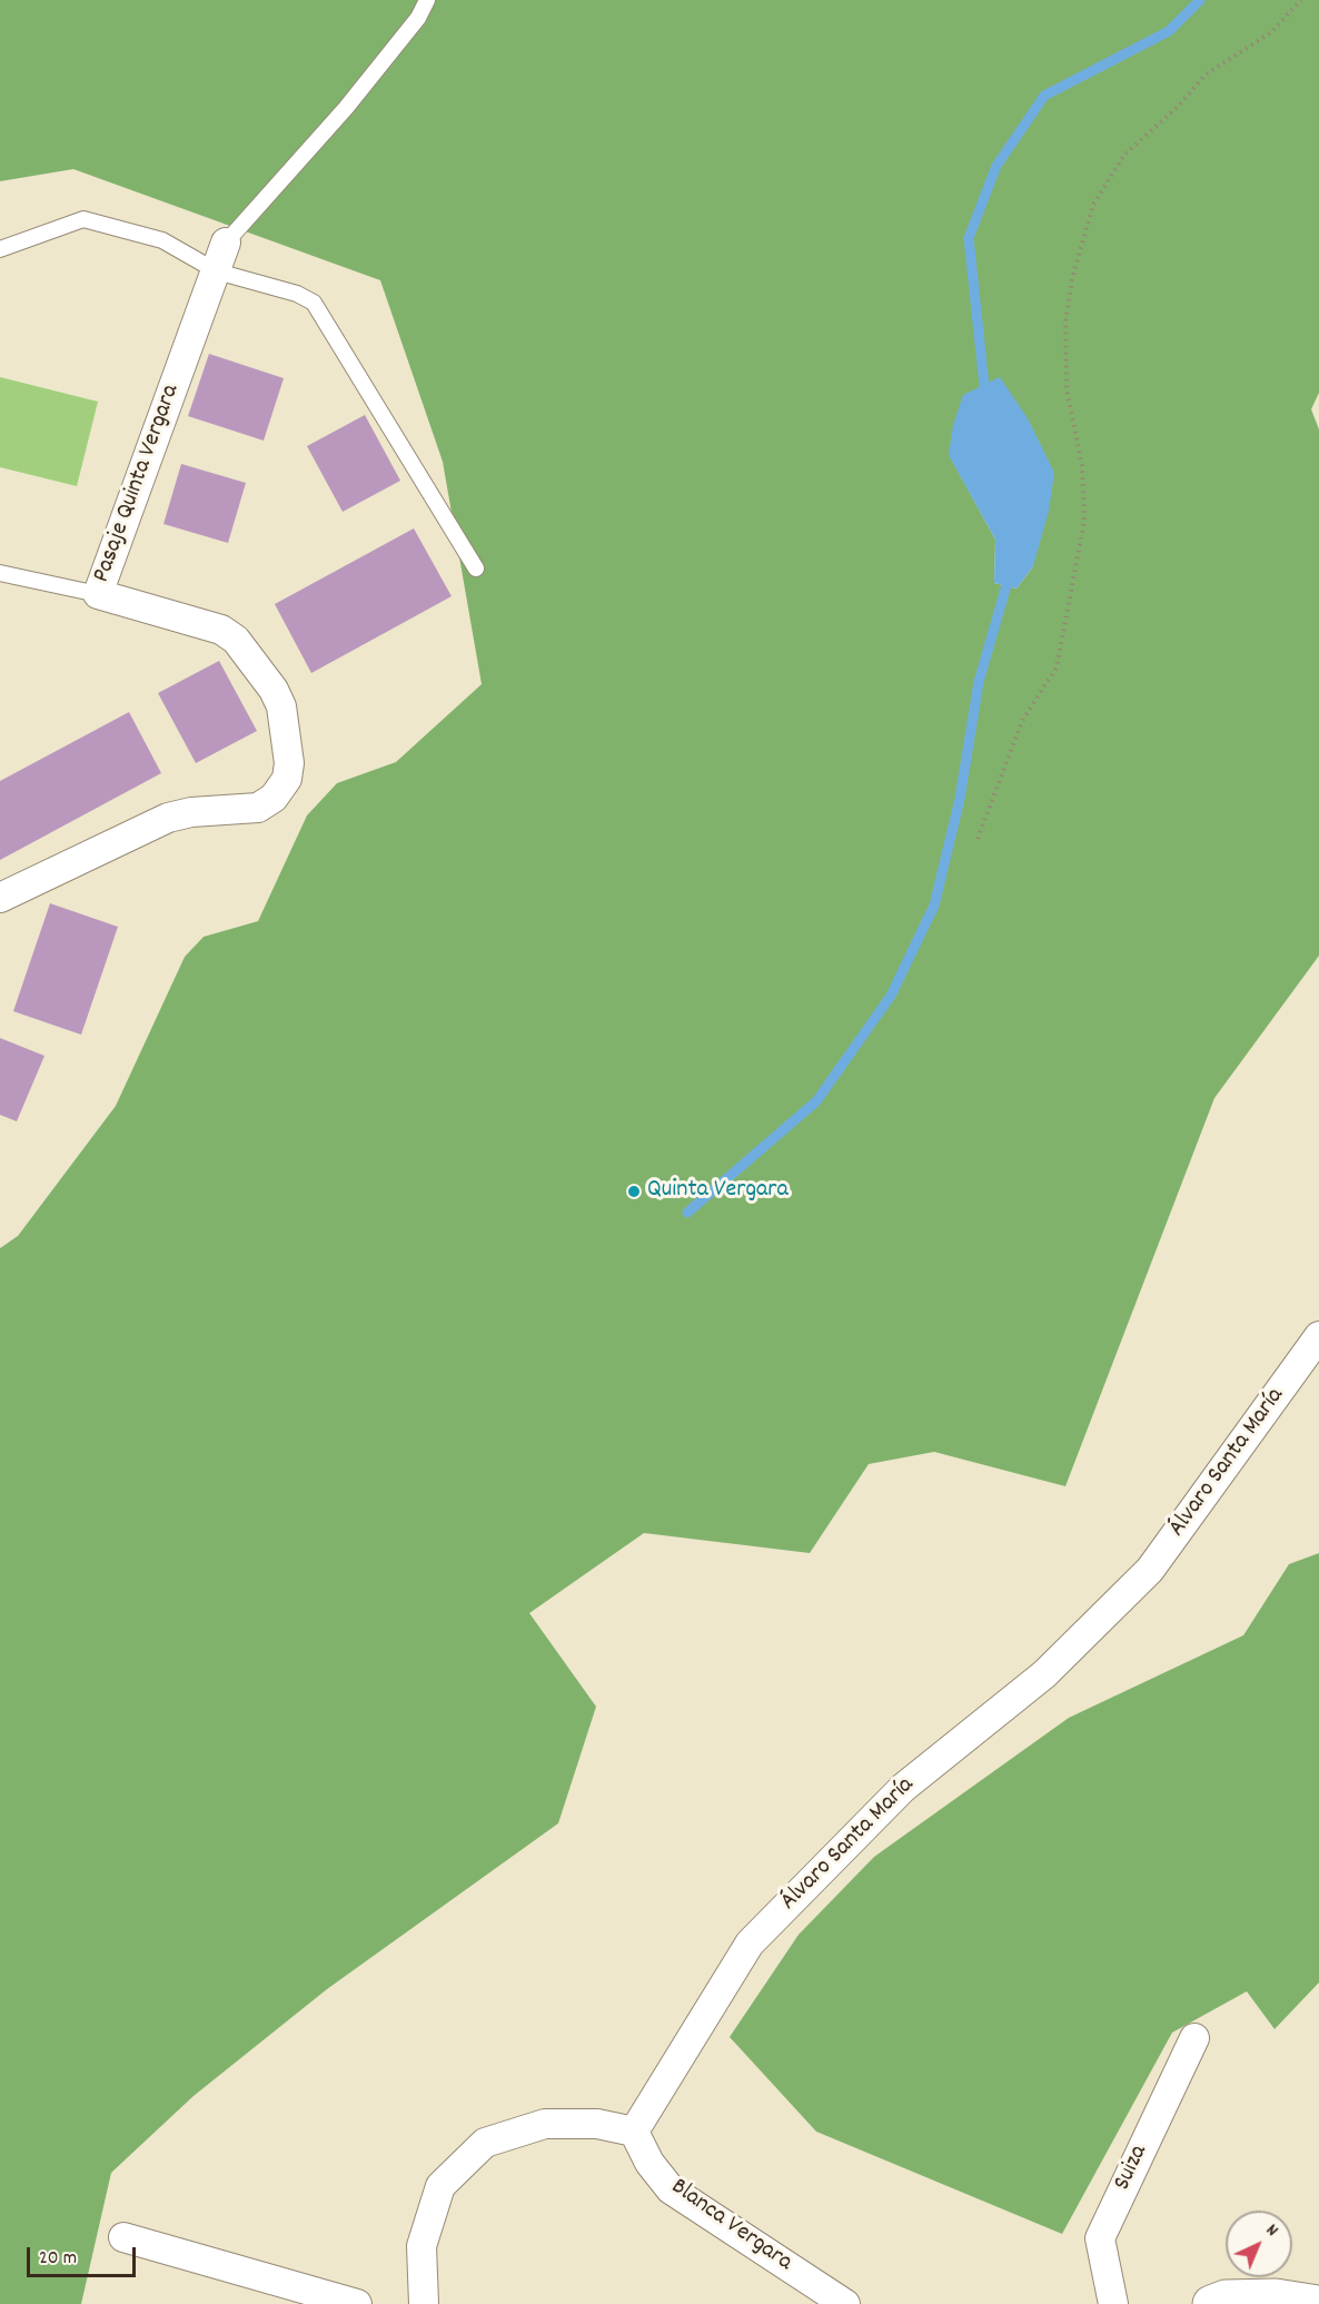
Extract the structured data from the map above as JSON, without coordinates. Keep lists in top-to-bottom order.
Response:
{
  "streets": {
    "street": [
      "Pasaje Quinta Vergara",
      "Álvaro Santa María",
      "Suiza",
      "Blanca Vergara"
    ]
  },
  "crossings": [
    ["Álvaro Santa María", "Blanca Vergara"]
  ],
  "places": ["Quinta Vergara"],
  "scale_bar": "20 m",
  "north": "top right"
}
